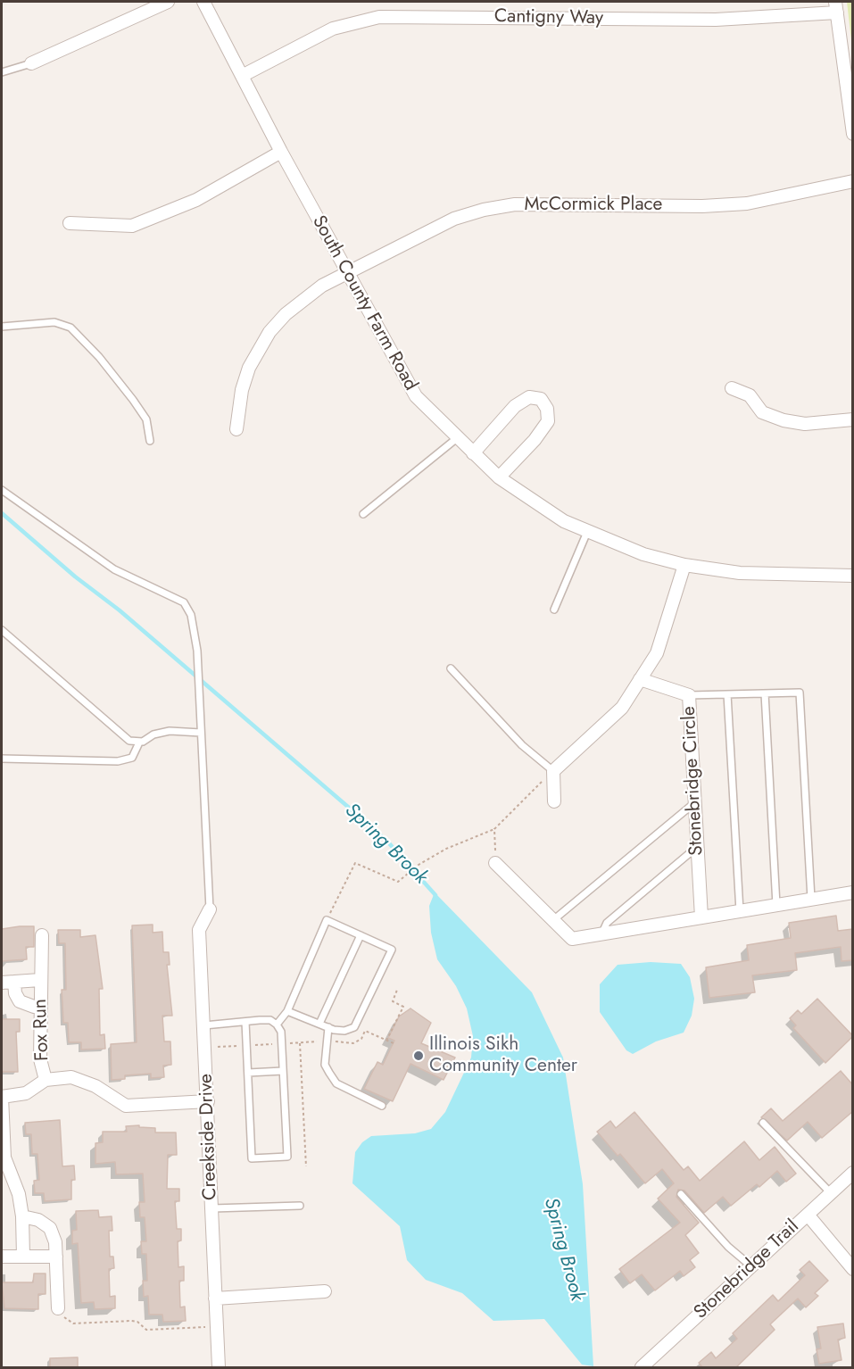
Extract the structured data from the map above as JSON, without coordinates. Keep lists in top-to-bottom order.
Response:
{
  "streets": {
    "street": [
      "Cantigny Way",
      "McCormick Place",
      "South County Farm Road",
      "Stonebridge Circle",
      "Fox Run",
      "Creekside Drive",
      "Stonebridge Trail"
    ]
  },
  "crossings": [
    ["Cantigny Way", "South County Farm Road"],
    ["McCormick Place", "South County Farm Road"]
  ],
  "water": ["Spring Brook"],
  "places": ["Illinois Sikh Community Center"]
}
